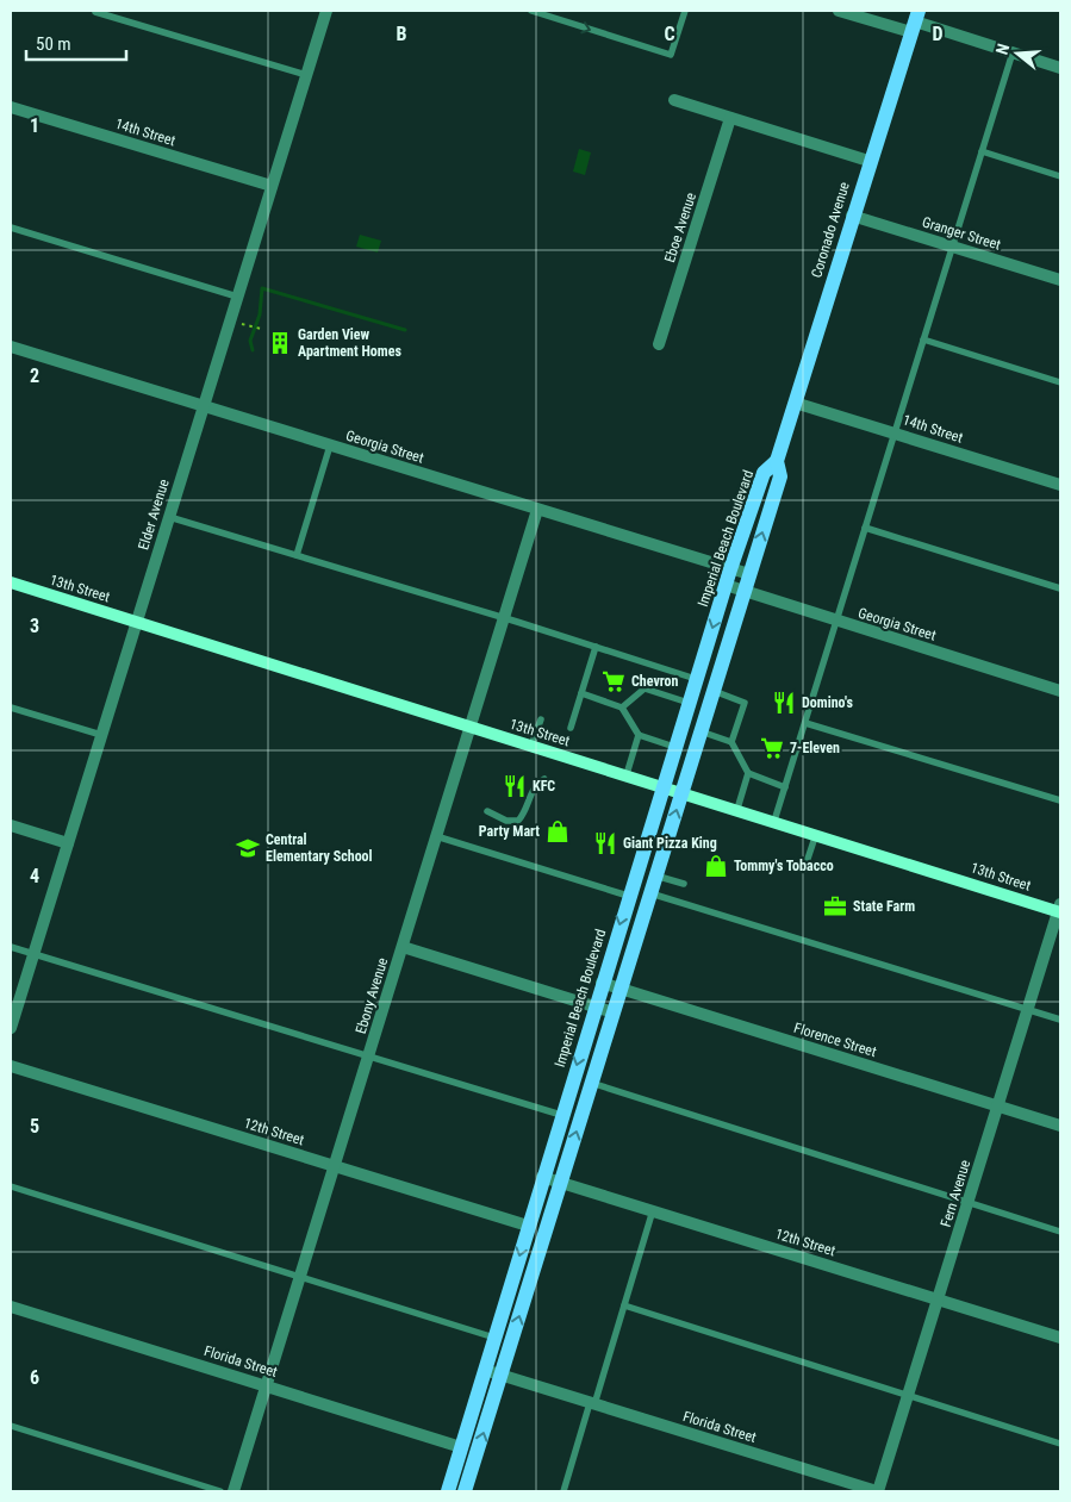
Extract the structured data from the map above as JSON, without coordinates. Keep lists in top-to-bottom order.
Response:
{
  "streets": {
    "main road": ["Coronado Avenue", "Imperial Beach Boulevard", "13th Street"],
    "street": [
      "14th Street",
      "Eboe Avenue",
      "Granger Street",
      "Georgia Street",
      "Elder Avenue",
      "Ebony Avenue",
      "Florence Street",
      "12th Street",
      "Fern Avenue",
      "Florida Street"
    ]
  },
  "crossings": [
    ["14th Street", "Coronado Avenue"],
    ["14th Street", "Elder Avenue"],
    ["Coronado Avenue", "Granger Street"],
    ["Coronado Avenue", "Imperial Beach Boulevard"],
    ["Georgia Street", "Elder Avenue"],
    ["Georgia Street", "Imperial Beach Boulevard"],
    ["Georgia Street", "Ebony Avenue"],
    ["Elder Avenue", "13th Street"],
    ["Imperial Beach Boulevard", "13th Street"],
    ["Imperial Beach Boulevard", "Florence Street"],
    ["Imperial Beach Boulevard", "12th Street"],
    ["Imperial Beach Boulevard", "Florida Street"],
    ["13th Street", "Ebony Avenue"],
    ["13th Street", "Fern Avenue"],
    ["Ebony Avenue", "12th Street"],
    ["Ebony Avenue", "Florida Street"],
    ["Florence Street", "Fern Avenue"],
    ["12th Street", "Fern Avenue"],
    ["Fern Avenue", "Florida Street"]
  ],
  "places": {
    "building": ["Garden View Apartment Homes"],
    "supermarket": ["Chevron", "7-Eleven"],
    "restaurant": ["Domino's", "KFC", "Giant Pizza King"],
    "shop": ["Party Mart", "Tommy's Tobacco"],
    "school or university": ["Central Elementary School"],
    "office": ["State Farm"]
  },
  "scale_bar": "50 m",
  "north": "left",
  "grid": {
    "columns": ["B", "C", "D"],
    "rows": [
      "1",
      "2",
      "3",
      "4",
      "5",
      "6"
    ]
  }
}
